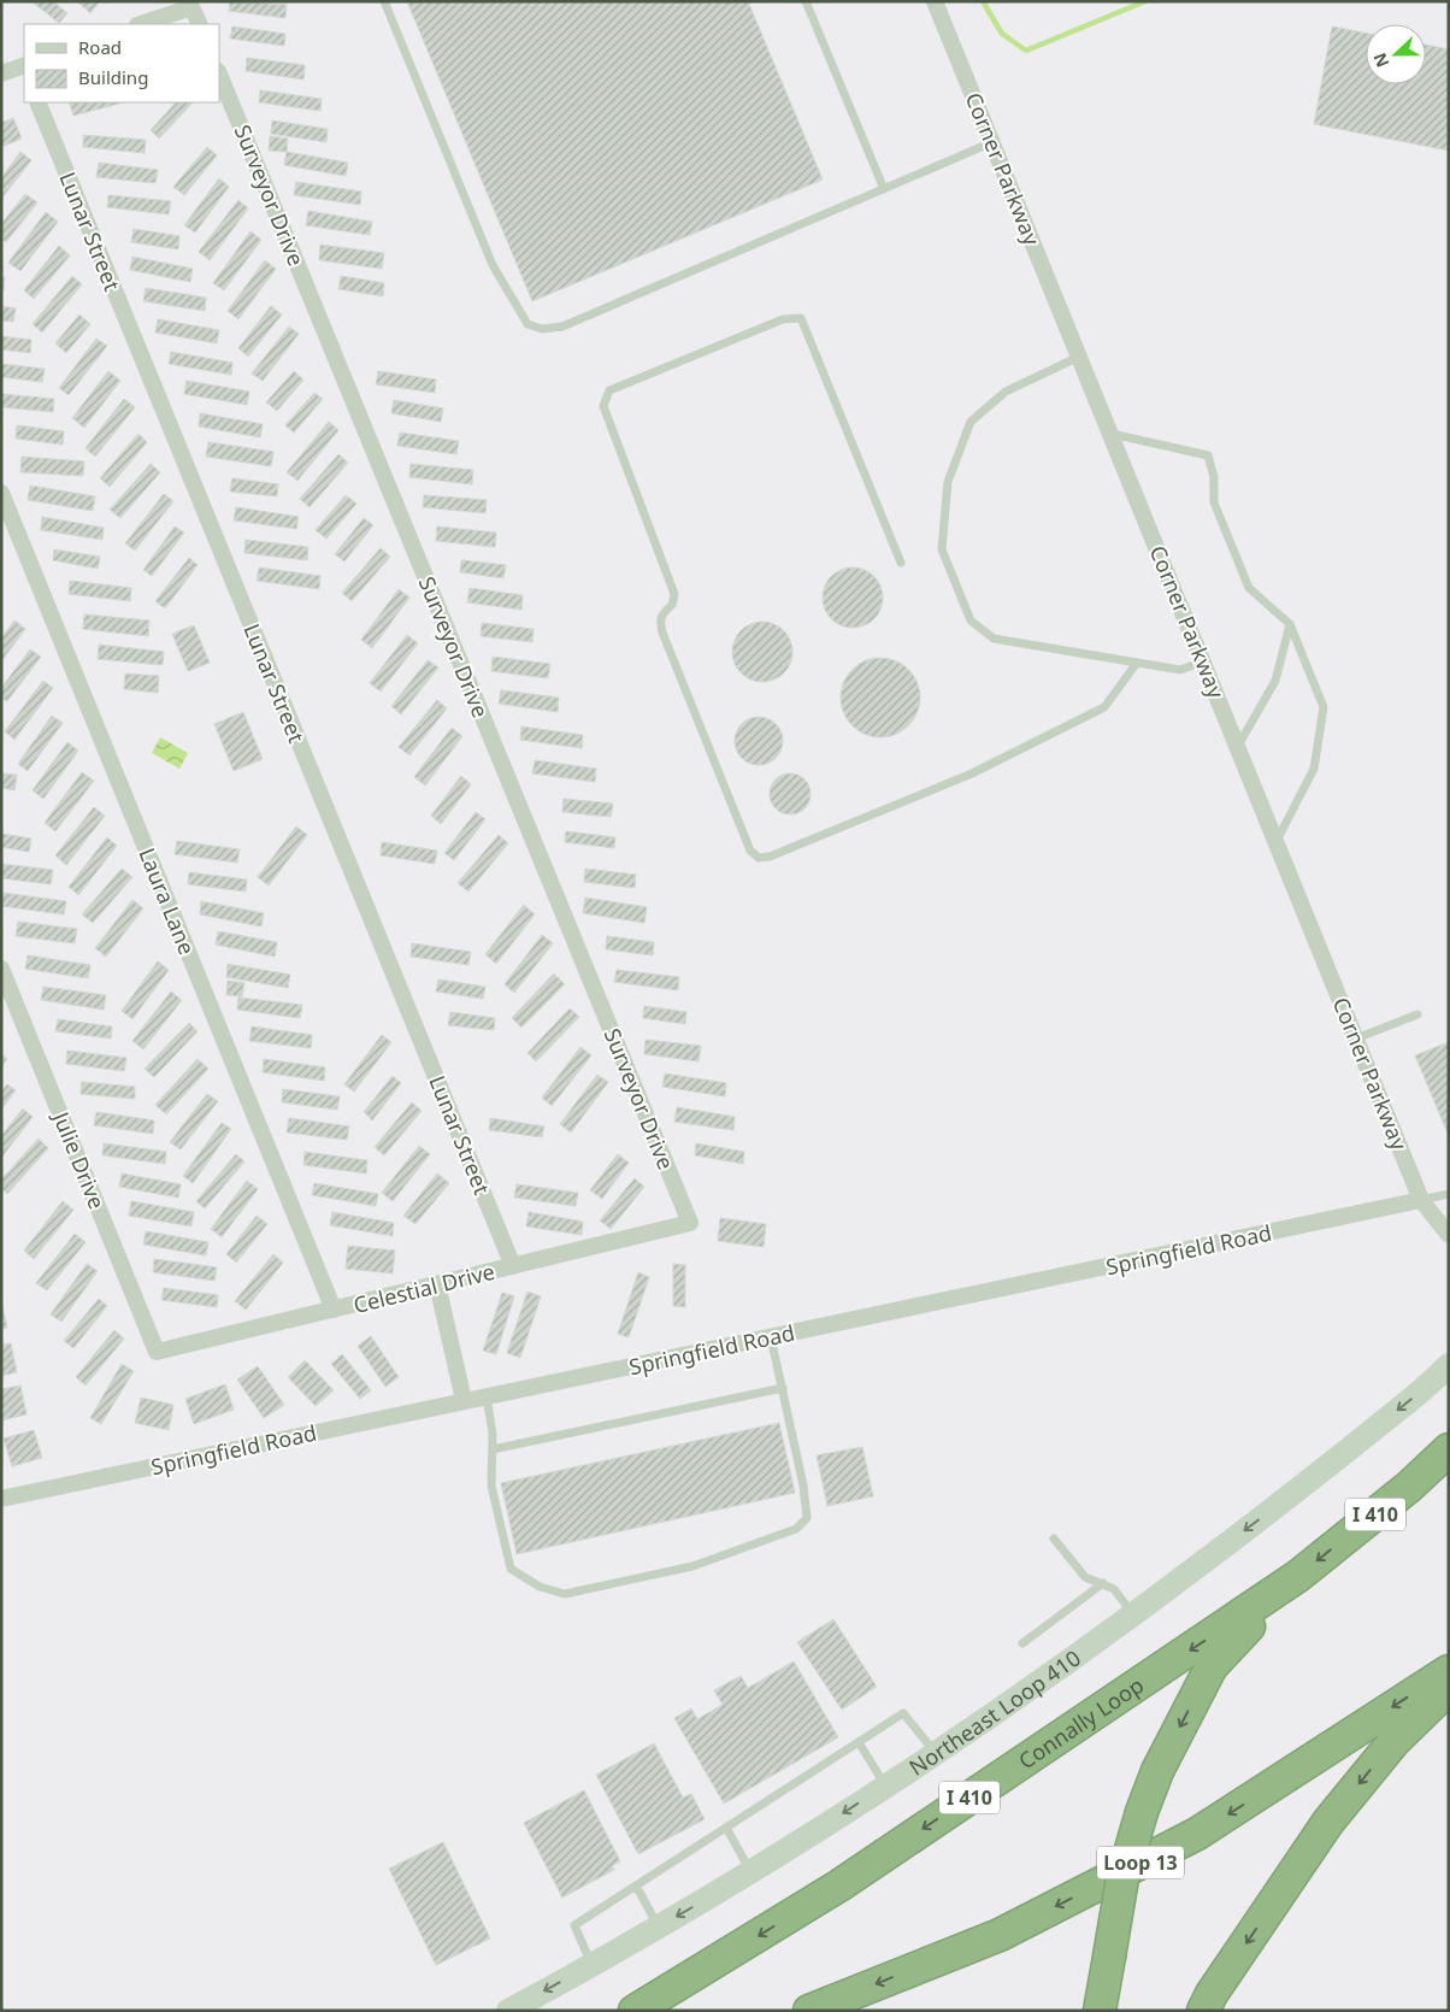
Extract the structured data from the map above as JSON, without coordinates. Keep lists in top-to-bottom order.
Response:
{
  "streets": {
    "highway": ["I 410", "Connally Loop", "Loop 13"],
    "main road": ["Northeast Loop 410"],
    "street": [
      "Corner Parkway",
      "Surveyor Drive",
      "Lunar Street",
      "Laura Lane",
      "Julie Drive",
      "Springfield Road",
      "Celestial Drive"
    ]
  },
  "crossings": [
    ["Corner Parkway", "Springfield Road"],
    ["Surveyor Drive", "Celestial Drive"],
    ["Lunar Street", "Celestial Drive"],
    ["Laura Lane", "Celestial Drive"],
    ["Julie Drive", "Celestial Drive"]
  ],
  "one_way": ["Northeast Loop 410"],
  "legend": ["Road", "Building"],
  "north": "left"
}
